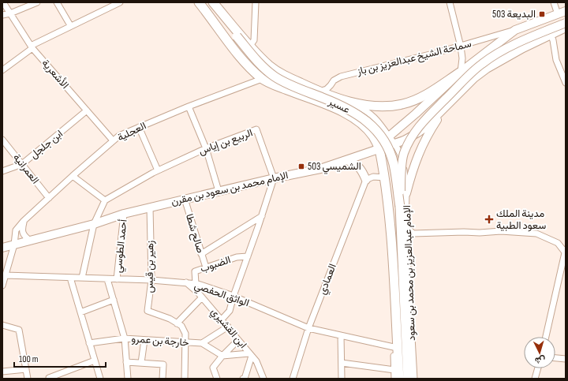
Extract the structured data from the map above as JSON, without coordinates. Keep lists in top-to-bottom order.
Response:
{
  "streets": {
    "main road": ["سماحة الشيخ عبدالعزيز بن باز", "عسير", "الإمام عبدالعزيز بن محمد بن سعود"],
    "street": [
      "الأشعرية",
      "العجلية",
      "الربيع بن إياس",
      "ابن جلجل",
      "العمرانية",
      "الإمام محمد بن سعود بن مقرن",
      "صالح شطا",
      "أحمد الطوسي",
      "الضبوب",
      "زهير بن قيس",
      "العمادي",
      "الواثق الحفصي",
      "ابن القشيري",
      "خارجة بن عمرو"
    ]
  },
  "crossings": [
    ["سماحة الشيخ عبدالعزيز بن باز", "عسير"],
    ["سماحة الشيخ عبدالعزيز بن باز", "الإمام محمد بن سعود بن مقرن"],
    ["الأشعرية", "العجلية"],
    ["الأشعرية", "ابن جلجل"],
    ["عسير", "الإمام عبدالعزيز بن محمد بن سعود"],
    ["العجلية", "العمرانية"],
    ["العجلية", "الإمام محمد بن سعود بن مقرن"],
    ["العجلية", "الواثق الحفصي"],
    ["الربيع بن إياس", "الإمام محمد بن سعود بن مقرن"],
    ["ابن جلجل", "العمرانية"],
    ["الإمام محمد بن سعود بن مقرن", "صالح شطا"],
    ["الإمام محمد بن سعود بن مقرن", "أحمد الطوسي"],
    ["الإمام محمد بن سعود بن مقرن", "زهير بن قيس"],
    ["صالح شطا", "الضبوب"],
    ["أحمد الطوسي", "الواثق الحفصي"],
    ["أحمد الطوسي", "خارجة بن عمرو"],
    ["الضبوب", "الواثق الحفصي"],
    ["زهير بن قيس", "الواثق الحفصي"],
    ["زهير بن قيس", "خارجة بن عمرو"],
    ["الإمام عبدالعزيز بن محمد بن سعود", "الواثق الحفصي"],
    ["العمادي", "الواثق الحفصي"],
    ["الواثق الحفصي", "ابن القشيري"],
    ["ابن القشيري", "خارجة بن عمرو"]
  ],
  "places": {
    "transit": ["البديعة 503", "الشميسي 503"],
    "health": ["مدينة الملك سعود الطبية"]
  },
  "scale_bar": "100 m",
  "north": "bottom"
}
